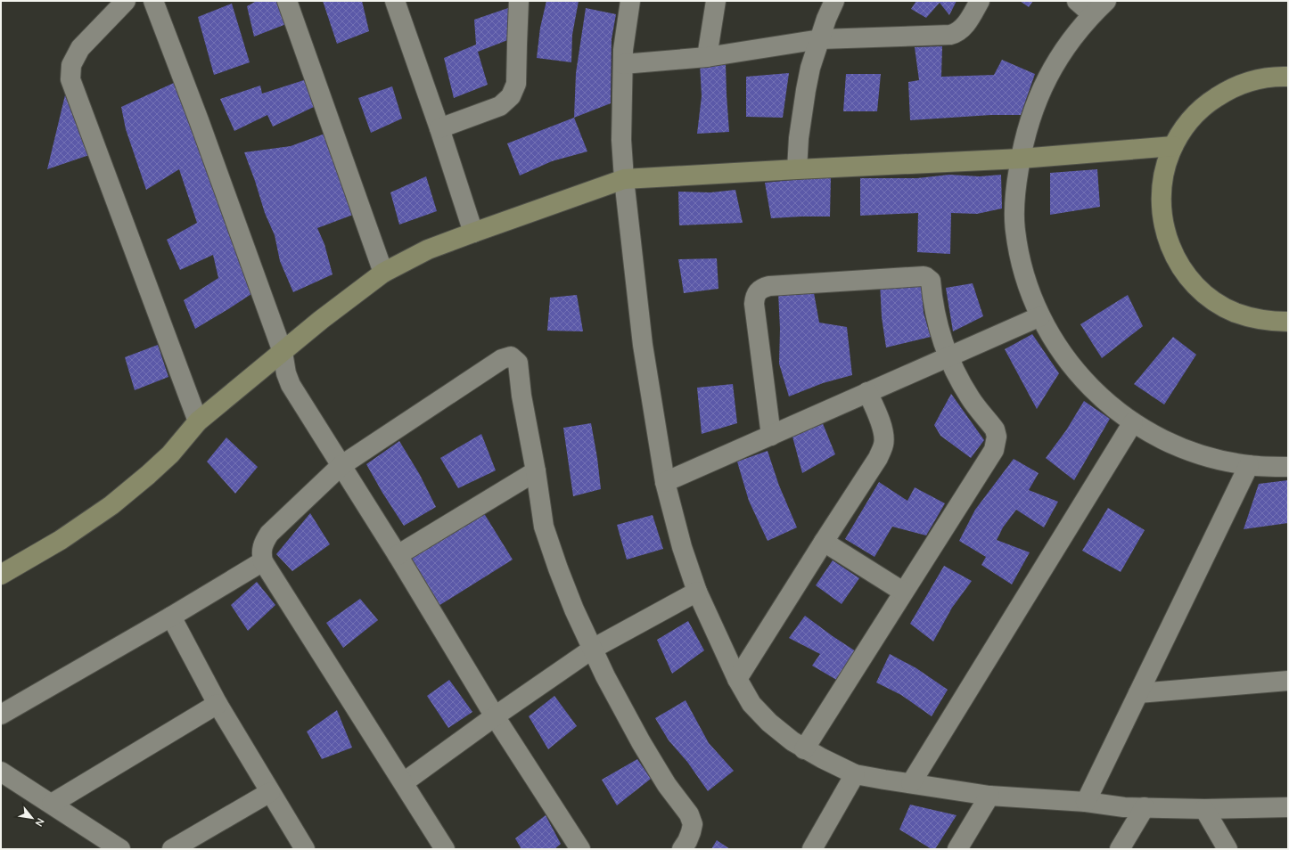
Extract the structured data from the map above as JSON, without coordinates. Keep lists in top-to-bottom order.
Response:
{
  "north": "bottom right"
}
